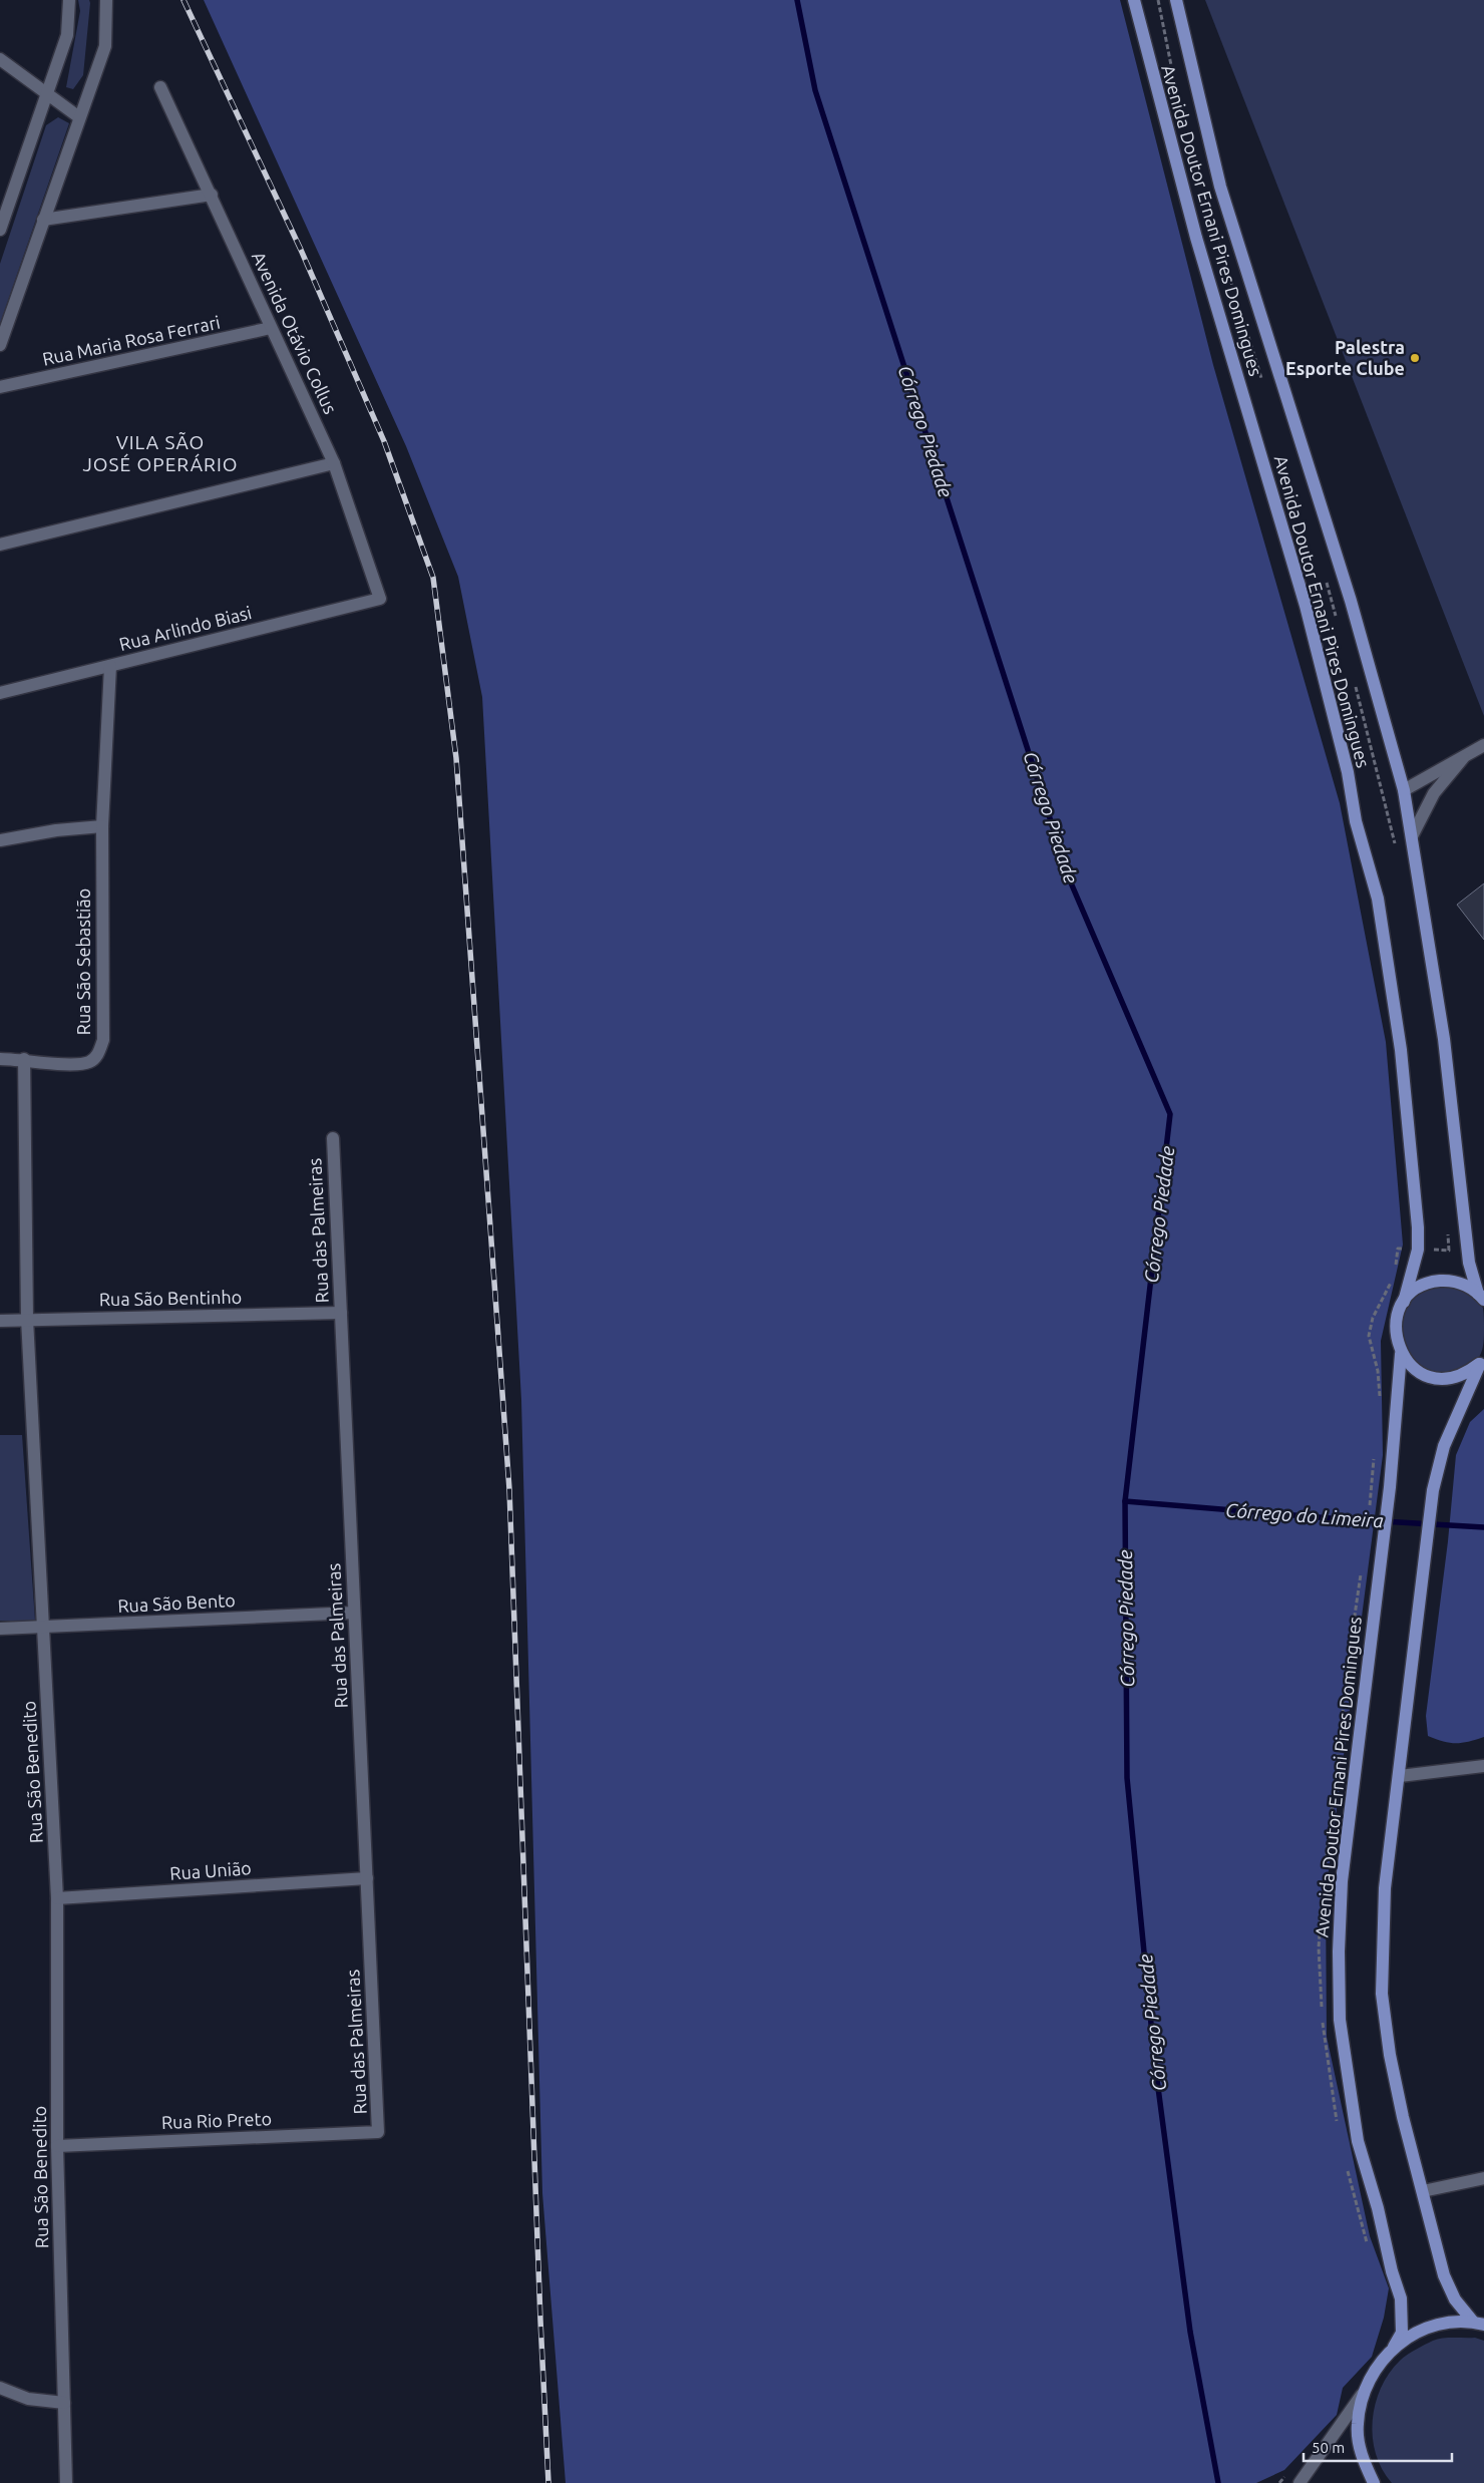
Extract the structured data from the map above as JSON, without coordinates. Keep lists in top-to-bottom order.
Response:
{
  "streets": {
    "main road": ["Avenida Doutor Ernani Pires Domingues"],
    "street": [
      "Avenida Otávio Collus",
      "Rua Maria Rosa Ferrari",
      "Rua Arlindo Biasi",
      "Rua São Sebastião",
      "Rua das Palmeiras",
      "Rua São Bentinho",
      "Rua São Bento",
      "Rua São Benedito",
      "Rua União",
      "Rua Rio Preto"
    ]
  },
  "crossings": [
    ["Avenida Otávio Collus", "Rua Maria Rosa Ferrari"],
    ["Avenida Otávio Collus", "Rua Arlindo Biasi"],
    ["Rua Arlindo Biasi", "Rua São Sebastião"],
    ["Rua São Sebastião", "Rua São Benedito"],
    ["Rua das Palmeiras", "Rua São Bentinho"],
    ["Rua das Palmeiras", "Rua São Bento"],
    ["Rua das Palmeiras", "Rua União"],
    ["Rua das Palmeiras", "Rua Rio Preto"],
    ["Rua São Bentinho", "Rua São Benedito"],
    ["Rua São Bento", "Rua São Benedito"],
    ["Rua São Benedito", "Rua União"],
    ["Rua São Benedito", "Rua Rio Preto"]
  ],
  "districts": ["VILA SÃO JOSÉ OPERÁRIO"],
  "water": ["Córrego Piedade", "Córrego do Limeira"],
  "places": ["Palestra Esporte Clube"],
  "scale_bar": "50 m"
}
